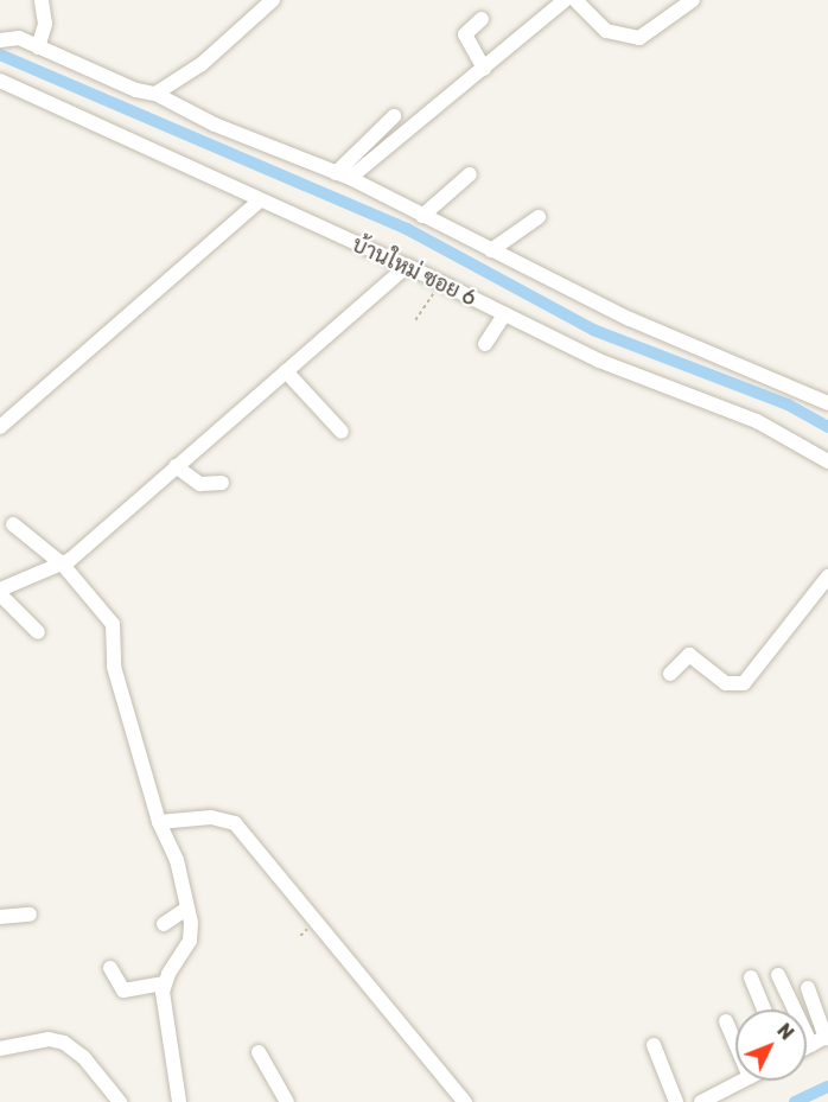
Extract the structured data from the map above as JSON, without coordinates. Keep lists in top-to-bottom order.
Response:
{
  "streets": {
    "street": ["บ้านใหม่ ซอย 6"]
  },
  "north": "top right"
}
